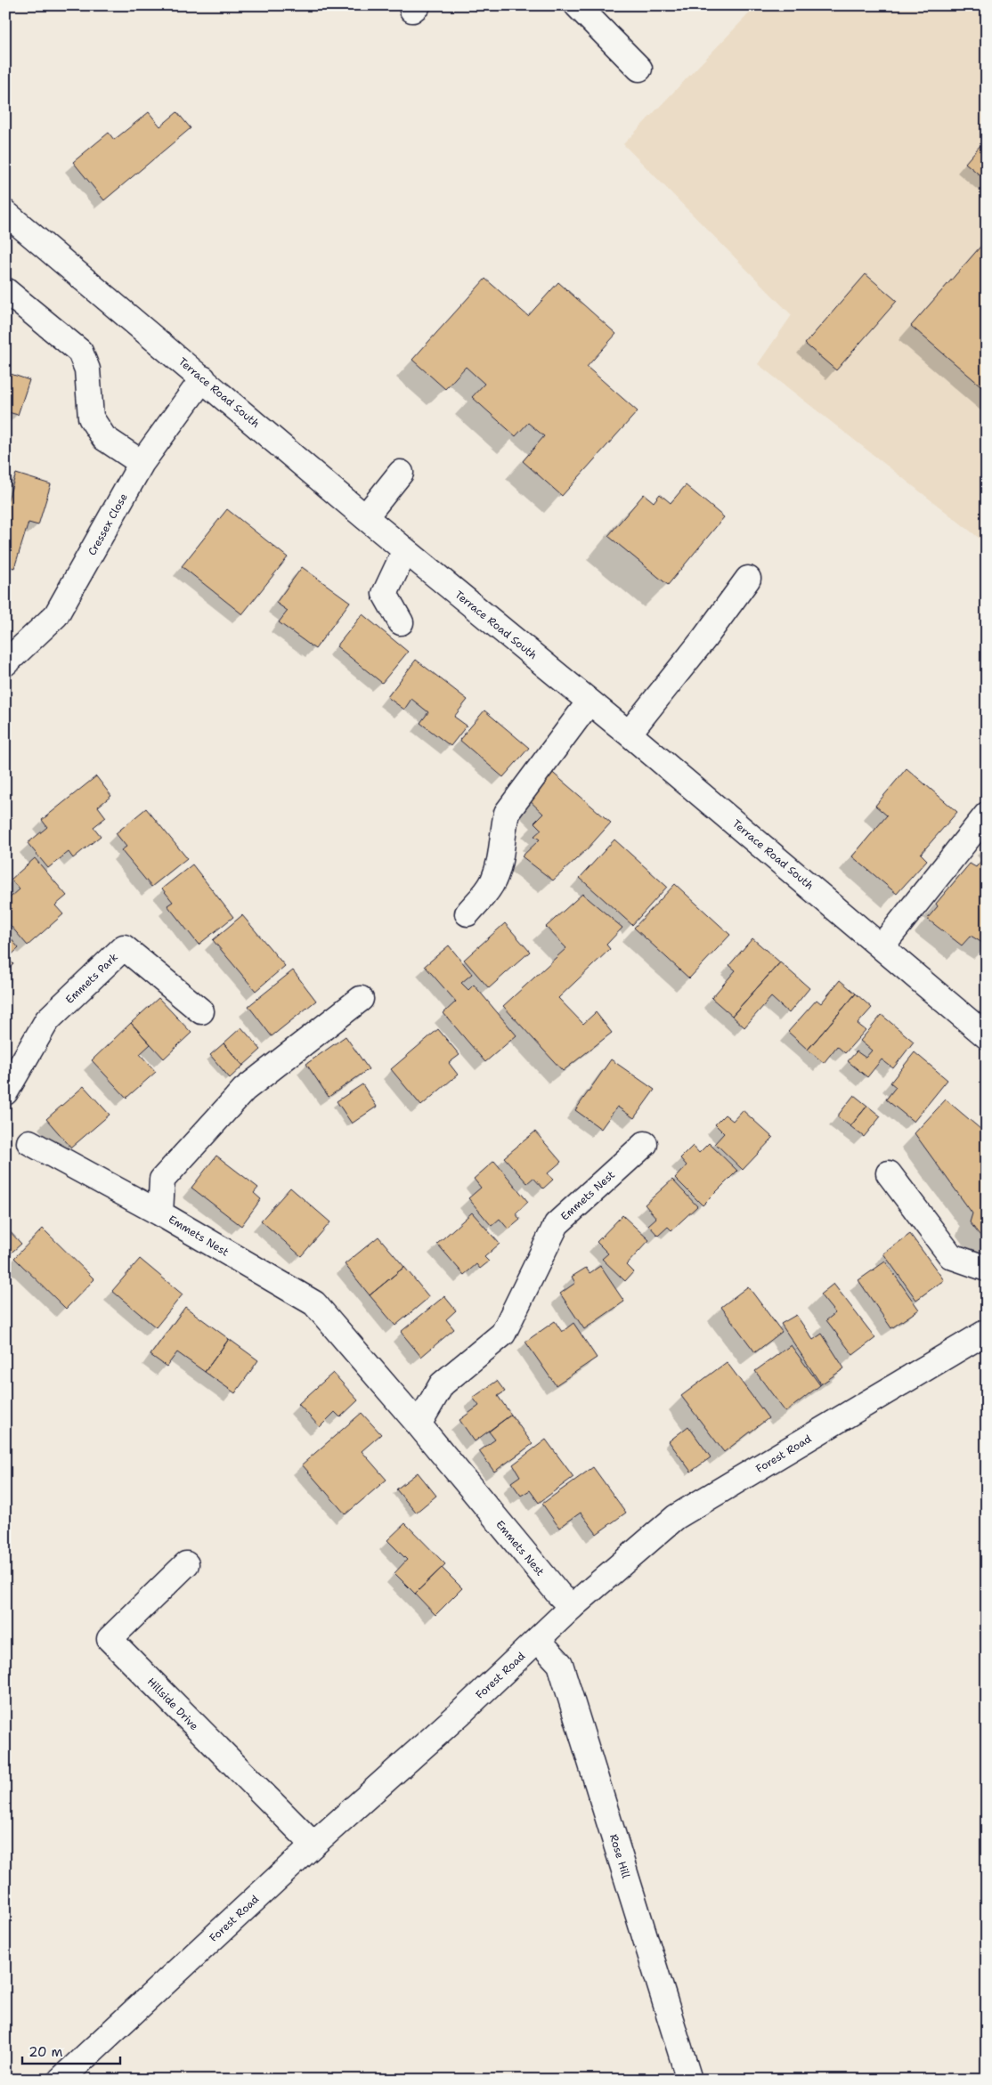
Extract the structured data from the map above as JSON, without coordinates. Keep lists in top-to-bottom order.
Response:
{
  "streets": {
    "street": [
      "Terrace Road South",
      "Cressex Close",
      "Emmets Park",
      "Emmets Nest",
      "Forest Road",
      "Hillside Drive",
      "Rose Hill"
    ]
  },
  "crossings": [
    ["Terrace Road South", "Cressex Close"],
    ["Emmets Nest", "Forest Road"],
    ["Forest Road", "Hillside Drive"],
    ["Forest Road", "Rose Hill"]
  ],
  "scale_bar": "20 m"
}
